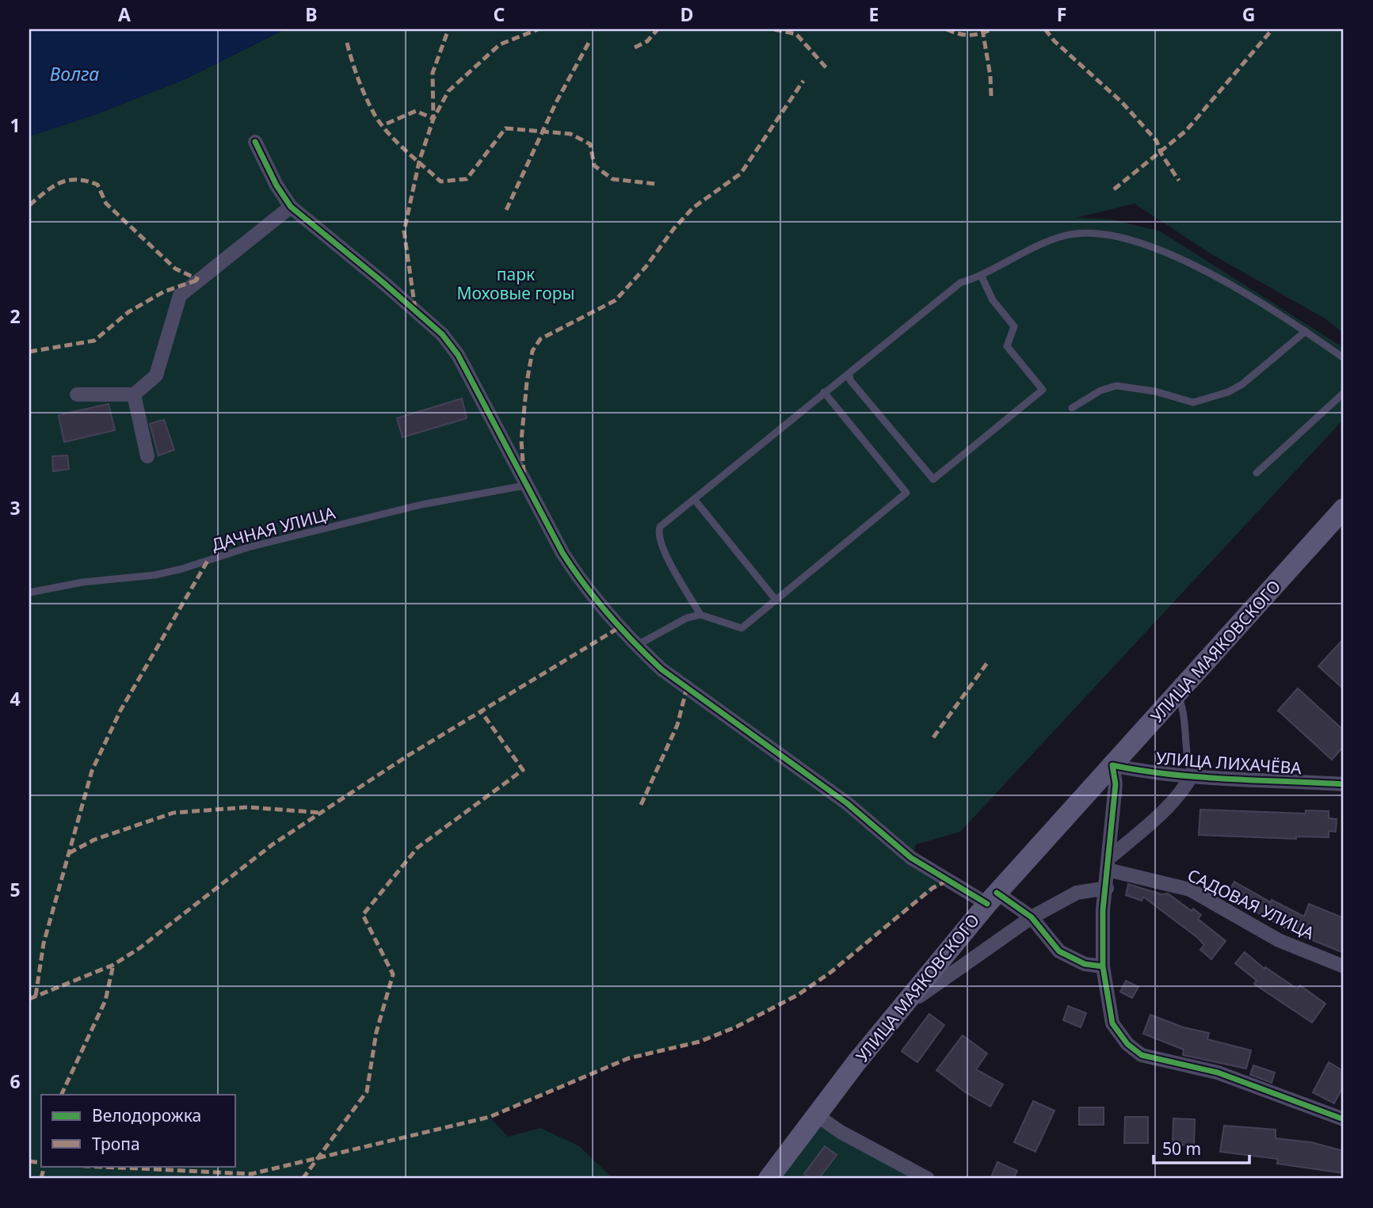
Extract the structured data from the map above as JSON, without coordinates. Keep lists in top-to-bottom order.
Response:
{
  "streets": {
    "main road": ["УЛИЦА МАЯКОВСКОГО"],
    "street": ["УЛИЦА ЛИХАЧЁВА", "САДОВАЯ УЛИЦА"],
    "lane": ["ДАЧНАЯ УЛИЦА"]
  },
  "crossings": [
    ["УЛИЦА МАЯКОВСКОГО", "УЛИЦА ЛИХАЧЁВА"]
  ],
  "water": ["Волга"],
  "parks": ["парк Моховые горы"],
  "legend": ["Велодорожка", "Тропа"],
  "scale_bar": "50 m",
  "grid": {
    "columns": [
      "A",
      "B",
      "C",
      "D",
      "E",
      "F",
      "G"
    ],
    "rows": [
      "1",
      "2",
      "3",
      "4",
      "5",
      "6"
    ]
  }
}
